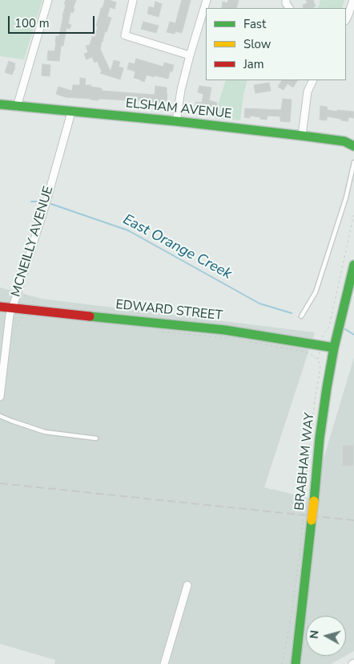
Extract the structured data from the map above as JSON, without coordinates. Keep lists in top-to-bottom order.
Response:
{
  "streets": {
    "street": [
      "ELSHAM AVENUE",
      "MCNEILLY AVENUE",
      "EDWARD STREET",
      "BRABHAM WAY"
    ]
  },
  "crossings": [
    ["ELSHAM AVENUE", "MCNEILLY AVENUE"],
    ["MCNEILLY AVENUE", "EDWARD STREET"],
    ["EDWARD STREET", "BRABHAM WAY"]
  ],
  "water": ["East Orange Creek"],
  "legend": ["Fast", "Slow", "Jam"],
  "scale_bar": "100 m",
  "north": "left"
}
